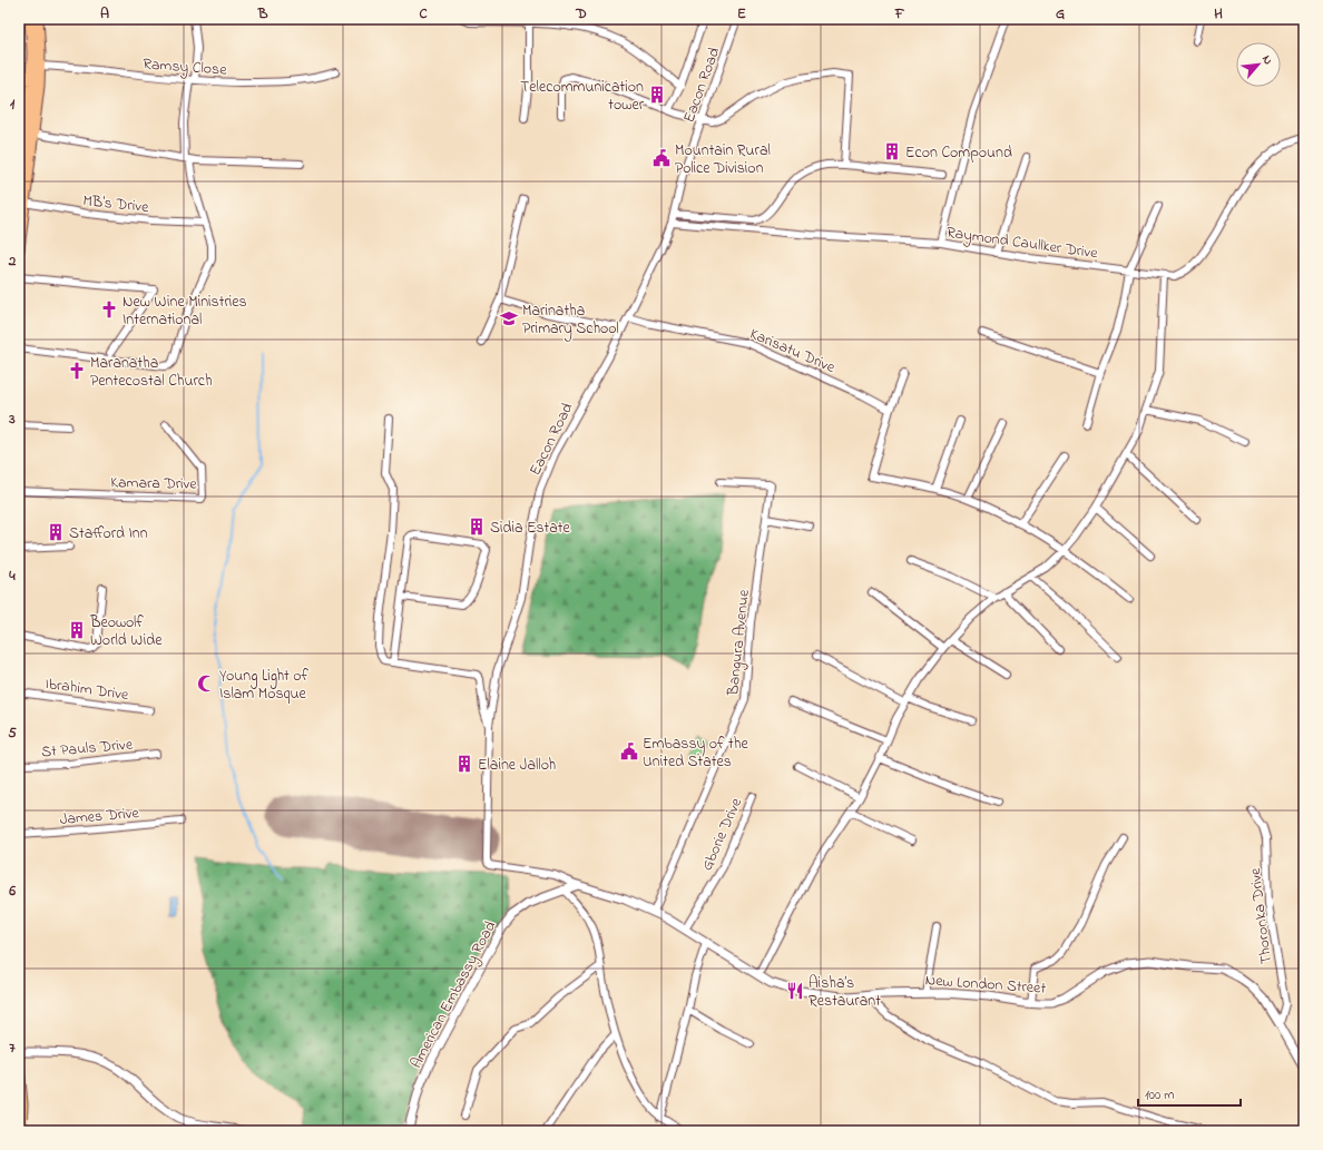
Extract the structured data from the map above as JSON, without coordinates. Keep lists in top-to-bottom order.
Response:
{
  "streets": {
    "street": [
      "Ramsy Close",
      "Eacon Road",
      "MB's Drive",
      "Raymond Caullker Drive",
      "Karisatu Drive",
      "Kamara Drive",
      "Bangura Avenue",
      "Ibrahim Drive",
      "St Pauls Drive",
      "James Drive",
      "Gborie Drive",
      "Thoronka Drive",
      "New London Street",
      "American Embassy Road"
    ]
  },
  "crossings": [
    ["Eacon Road", "Raymond Caullker Drive"],
    ["Eacon Road", "Karisatu Drive"],
    ["Eacon Road", "New London Street"],
    ["Eacon Road", "American Embassy Road"],
    ["Bangura Avenue", "New London Street"],
    ["Gborie Drive", "New London Street"],
    ["Thoronka Drive", "New London Street"],
    ["New London Street", "American Embassy Road"]
  ],
  "places": {
    "building": [
      "Telecommunication tower",
      "Econ Compound",
      "Sidia Estate",
      "Stafford Inn",
      "Beowolf World Wide",
      "Elaine Jalloh"
    ],
    "public building": ["Mountain Rural Police Division", "Embassy of the United States"],
    "church": ["New Wine Ministries International", "Maranatha Pentecostal Church"],
    "school or university": ["Marinatha Primary School"],
    "mosque": ["Young Light of Islam Mosque"],
    "restaurant": ["Aisha’s Restaurant"]
  },
  "scale_bar": "100 m",
  "north": "top right",
  "grid": {
    "columns": [
      "A",
      "B",
      "C",
      "D",
      "E",
      "F",
      "G",
      "H"
    ],
    "rows": [
      "1",
      "2",
      "3",
      "4",
      "5",
      "6",
      "7"
    ]
  }
}
